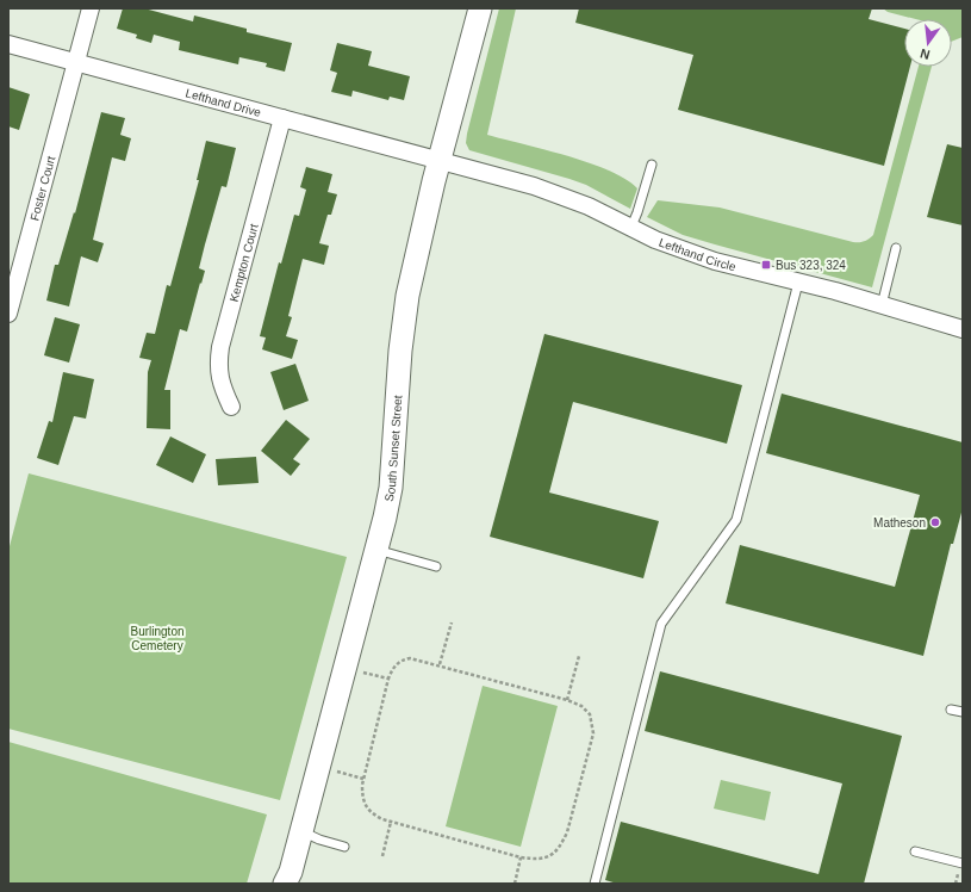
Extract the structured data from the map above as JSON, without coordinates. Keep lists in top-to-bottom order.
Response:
{
  "streets": {
    "street": [
      "Lefthand Drive",
      "Foster Court",
      "Lefthand Circle",
      "Kempton Court",
      "South Sunset Street"
    ]
  },
  "crossings": [
    ["Lefthand Drive", "Foster Court"],
    ["Lefthand Drive", "Lefthand Circle"],
    ["Lefthand Drive", "Kempton Court"],
    ["Lefthand Drive", "South Sunset Street"],
    ["Lefthand Circle", "South Sunset Street"]
  ],
  "parks": ["Burlington Cemetery"],
  "places": {
    "transit": ["Bus 323, 324"],
    "other": ["Matheson"]
  },
  "north": "bottom"
}
